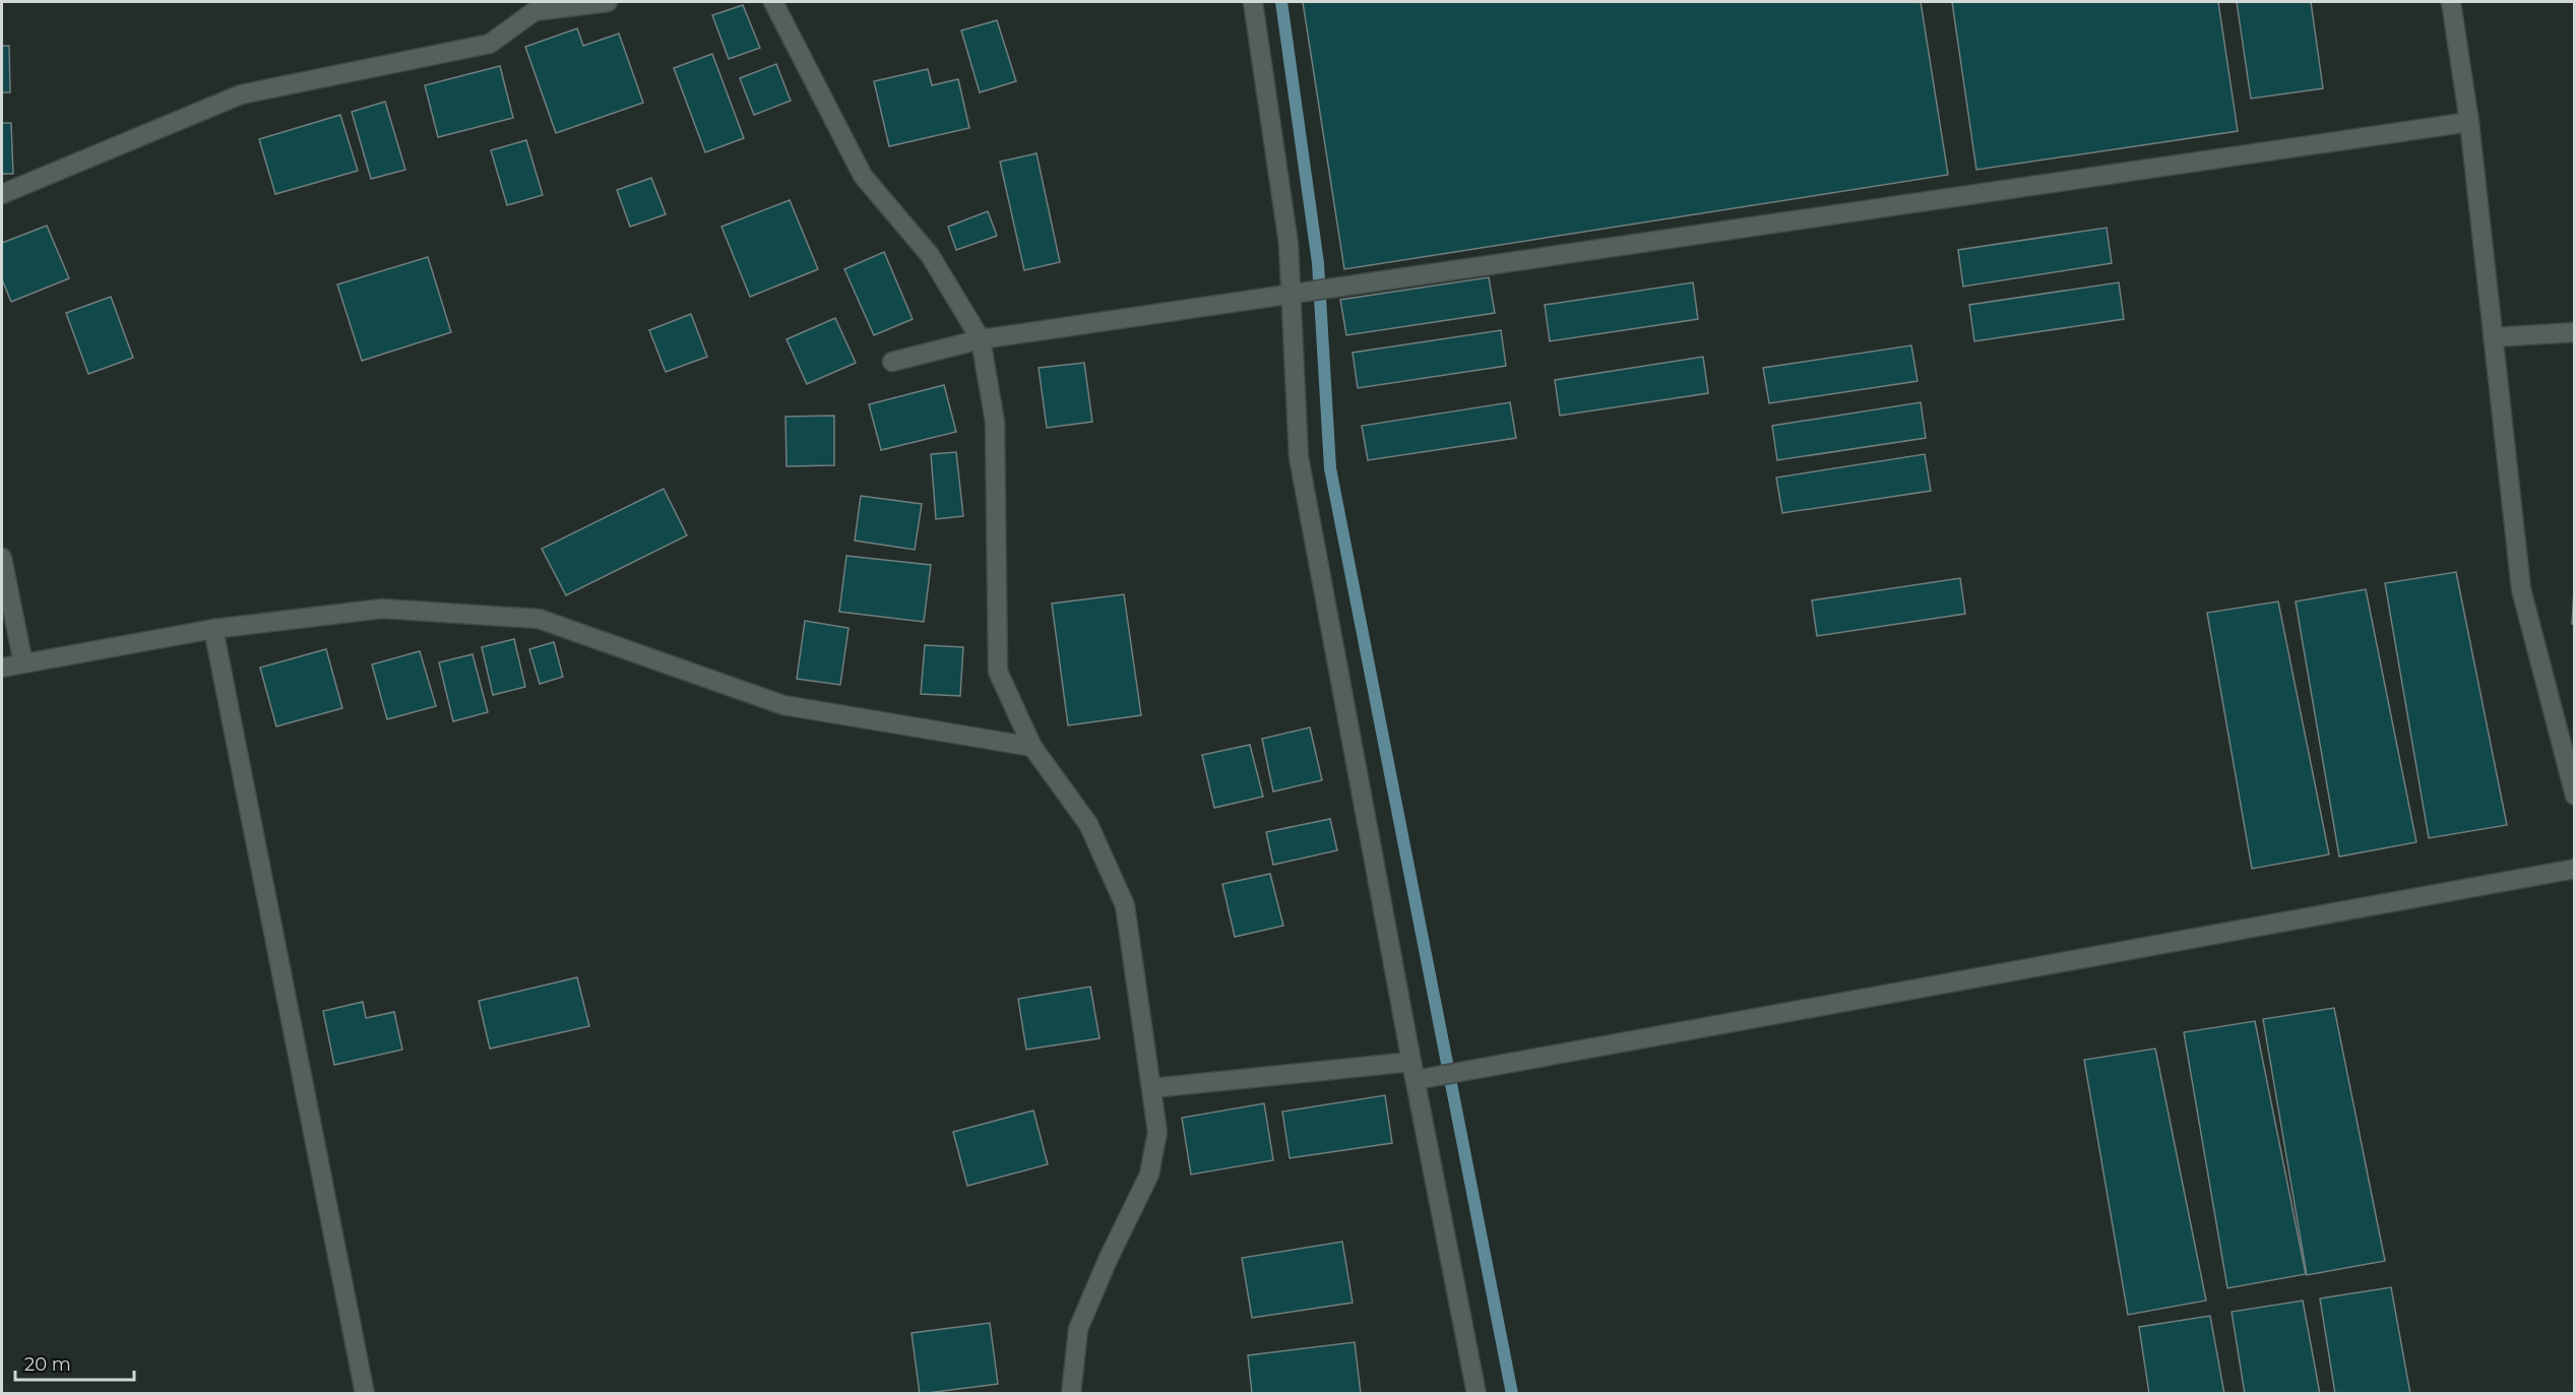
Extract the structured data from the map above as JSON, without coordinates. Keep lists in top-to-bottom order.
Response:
{
  "scale_bar": "20 m"
}
